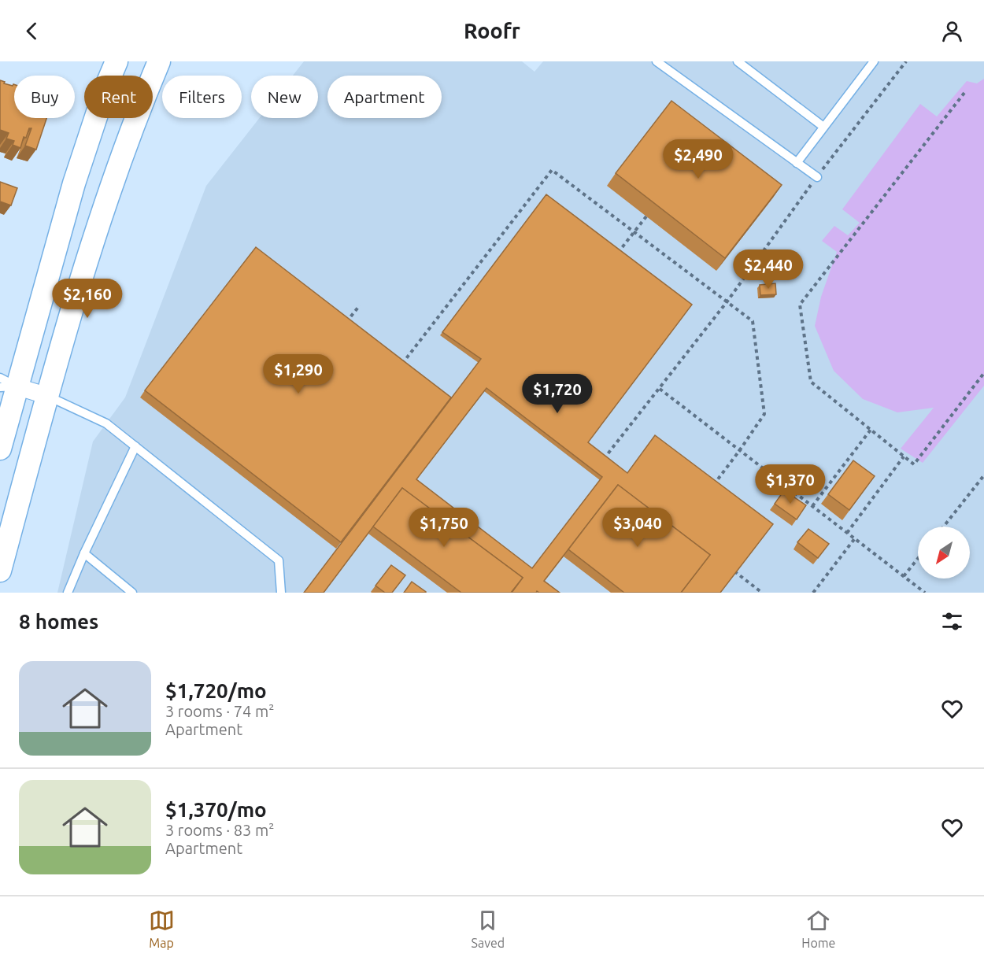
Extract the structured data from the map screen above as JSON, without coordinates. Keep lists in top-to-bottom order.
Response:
{
  "north": "bottom left",
  "page": {
    "header": "Roofr",
    "chip": [
      "Buy",
      "Rent",
      "Filters",
      "New",
      "Apartment"
    ],
    "price": [
      "$2,490",
      "$2,440",
      "$2,160",
      "$1,290",
      "$1,720",
      "$1,370",
      "$1,750",
      "$3,040"
    ],
    "heading": "8 homes",
    "list": [
      {
        "name": "$1,720/mo",
        "note": "3 rooms · 74 m² · Apartment"
      },
      {
        "name": "$1,370/mo",
        "note": "3 rooms · 83 m² · Apartment"
      }
    ],
    "tabs": ["Map", "Saved", "Home"]
  }
}
